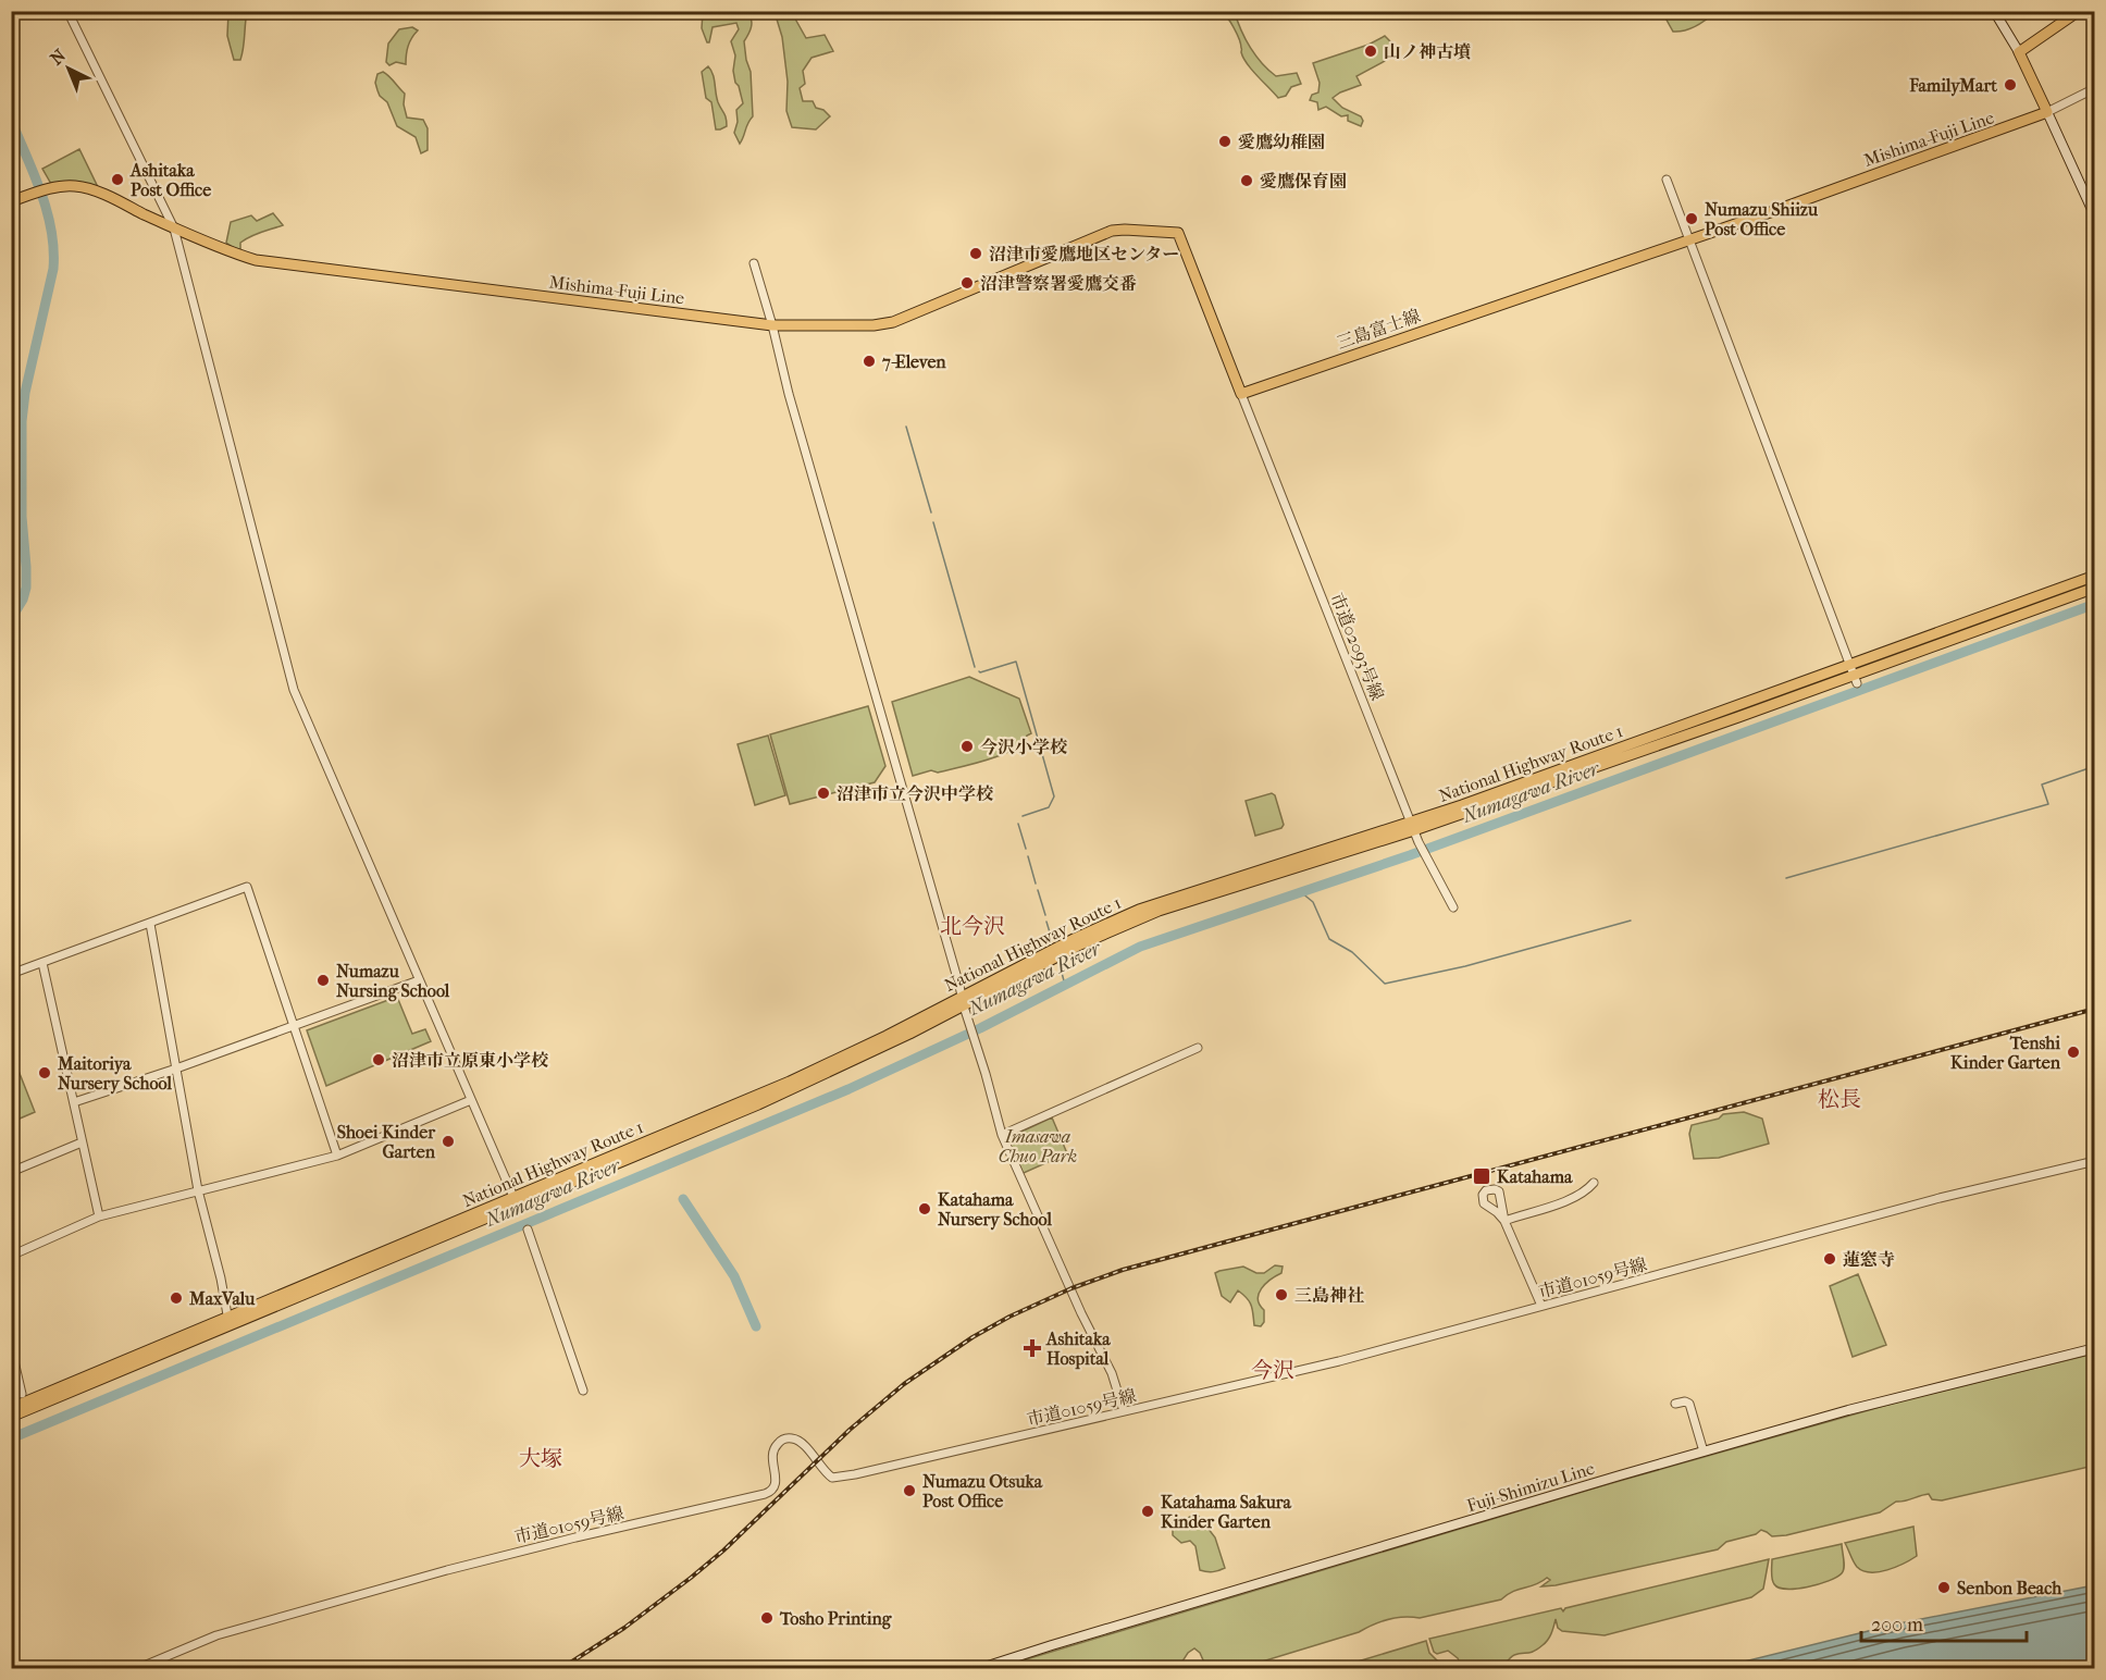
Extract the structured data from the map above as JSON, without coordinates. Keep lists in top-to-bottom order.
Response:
{
  "streets": {
    "main road": [
      "Mishima-Fuji Line",
      "三島富士線",
      "National Highway Route 1",
      "Fuji-Shimizu Line"
    ],
    "street": ["市道02093号線", "市道01059号線"]
  },
  "crossings": [
    ["Mishima-Fuji Line", "三島富士線"],
    ["三島富士線", "市道02093号線"],
    ["市道02093号線", "National Highway Route 1"]
  ],
  "districts": [
    "北今沢",
    "松長",
    "今沢",
    "大塚"
  ],
  "water": ["Numagawa River"],
  "parks": ["Imasawa Chuo Park"],
  "places": {
    "other": [
      "山ノ神古墳",
      "FamilyMart",
      "愛鷹幼稚園",
      "Ashitaka Post Office",
      "愛鷹保育園",
      "Numazu Shiizu Post Office",
      "沼津市愛鷹地区センター",
      "沼津警察署愛鷹交番",
      "7-Eleven",
      "今沢小学校",
      "沼津市立今沢中学校",
      "Numazu Nursing School",
      "Tenshi Kinder Garten",
      "沼津市立原東小学校",
      "Maitoriya Nursery School",
      "Shoei Kinder Garten",
      "Katahama Nursery School",
      "蓮窓寺",
      "三島神社",
      "MaxValu",
      "Numazu Otsuka Post Office",
      "Katahama Sakura Kinder Garten",
      "Senbon Beach",
      "Tosho Printing"
    ],
    "transit": ["Katahama"],
    "health": ["Ashitaka Hospital"]
  },
  "scale_bar": "200 m",
  "north": "top left"
}
